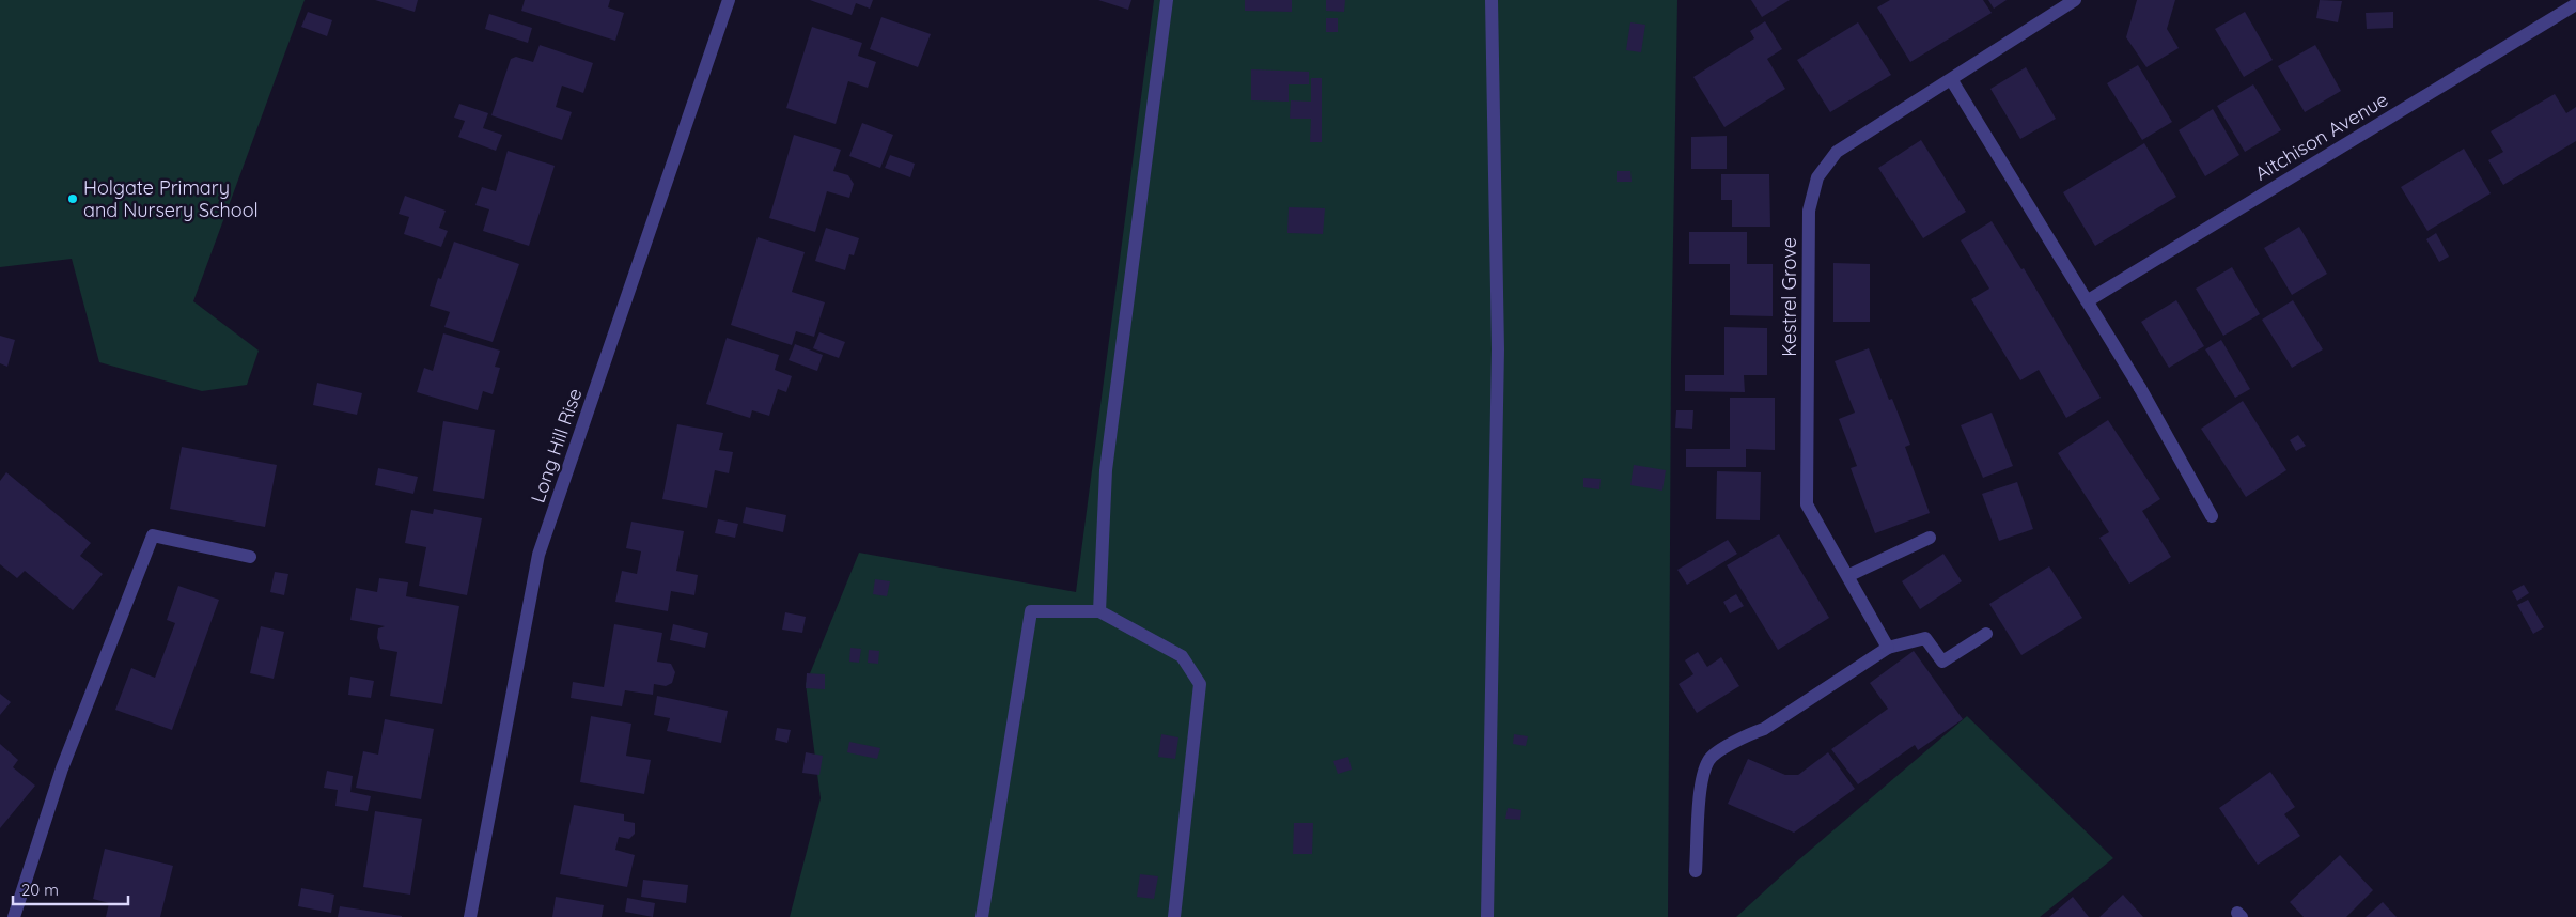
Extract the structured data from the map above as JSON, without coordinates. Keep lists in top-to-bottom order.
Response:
{
  "streets": {
    "street": ["Aitchison Avenue", "Kestrel Grove", "Long Hill Rise"]
  },
  "places": ["Holgate Primary and Nursery School"],
  "scale_bar": "20 m"
}
